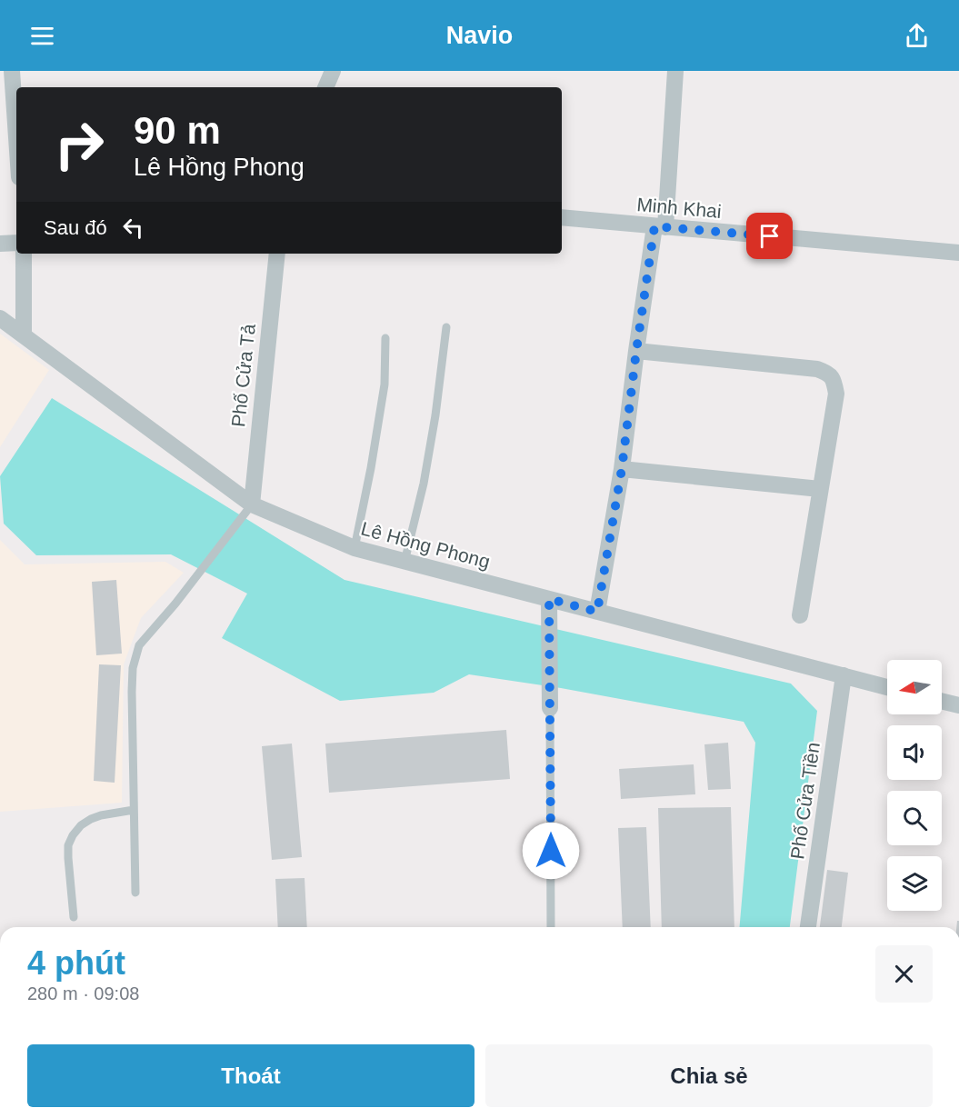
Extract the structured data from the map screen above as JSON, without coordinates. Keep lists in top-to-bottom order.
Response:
{
  "streets": {
    "street": [
      "Minh Khai",
      "Phố Cửa Tả",
      "Lê Hồng Phong",
      "Phố Cửa Tiền"
    ]
  },
  "crossings": [
    ["Phố Cửa Tả", "Lê Hồng Phong"],
    ["Lê Hồng Phong", "Phố Cửa Tiền"]
  ],
  "north": "left",
  "page": {
    "header": "Navio",
    "turn": ["90 m", "Lê Hồng Phong"],
    "then": "Sau đó",
    "heading": ["4 phút", "280 m · 09:08"],
    "buttons": ["Thoát", "Chia sẻ"]
  }
}
